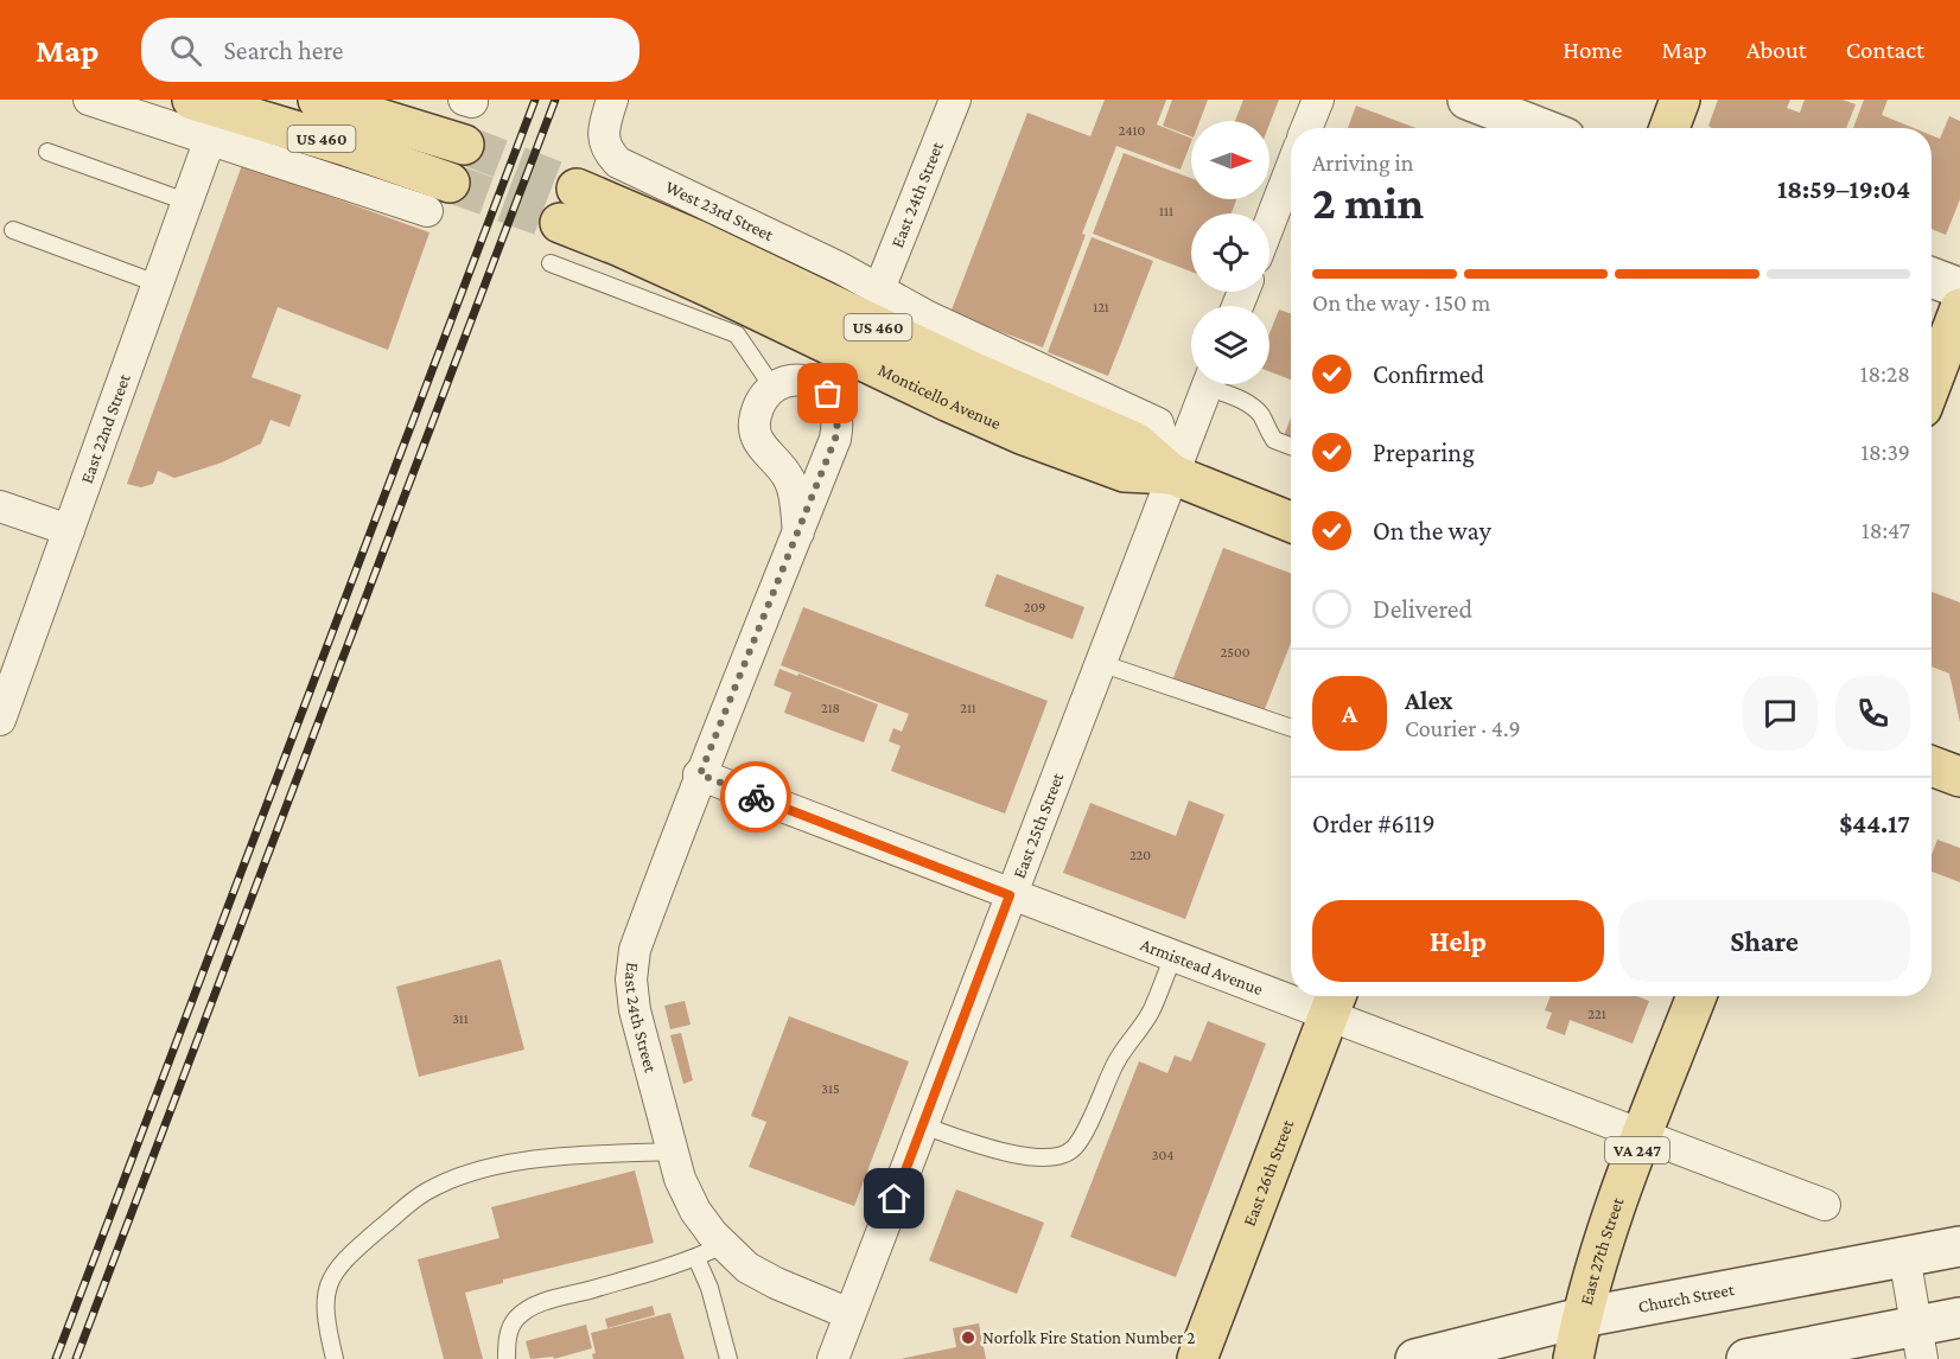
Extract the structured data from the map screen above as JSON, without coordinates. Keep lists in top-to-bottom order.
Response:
{
  "streets": {
    "main road": [
      "US 460",
      "Monticello Avenue",
      "VA 247",
      "East 26th Street",
      "East 27th Street",
      "Church Street"
    ],
    "street": [
      "East 24th Street",
      "West 23rd Street",
      "East 22nd Street",
      "East 25th Street",
      "Armistead Avenue"
    ]
  },
  "crossings": [
    ["East 24th Street", "West 23rd Street"],
    ["East 24th Street", "East 25th Street"],
    ["East 24th Street", "Armistead Avenue"],
    ["West 23rd Street", "Monticello Avenue"],
    ["West 23rd Street", "East 25th Street"],
    ["Monticello Avenue", "East 25th Street"],
    ["East 25th Street", "Armistead Avenue"],
    ["Armistead Avenue", "East 26th Street"],
    ["Armistead Avenue", "East 27th Street"],
    ["East 27th Street", "Church Street"]
  ],
  "places": ["Norfolk Fire Station Number 2"],
  "house_numbers": [
    "2410",
    "111",
    "121",
    "209",
    "2500",
    "218",
    "211",
    "220",
    "221",
    "311",
    "315",
    "304"
  ],
  "north": "right",
  "page": {
    "header": "Map",
    "search": "Search here",
    "nav": [
      "Home",
      "Map",
      "About",
      "Contact"
    ],
    "heading": ["2 min", "Arriving in", "18:59–19:04"],
    "panel": [
      "Alex",
      "Courier · 4.9",
      "Order #6119",
      "$44.17"
    ],
    "bar": "On the way · 150 m",
    "list": [
      ["Confirmed", "18:28"],
      ["Preparing", "18:39"],
      ["On the way", "18:47"],
      "Delivered"
    ],
    "round": "A",
    "buttons": ["Help", "Share"]
  }
}
